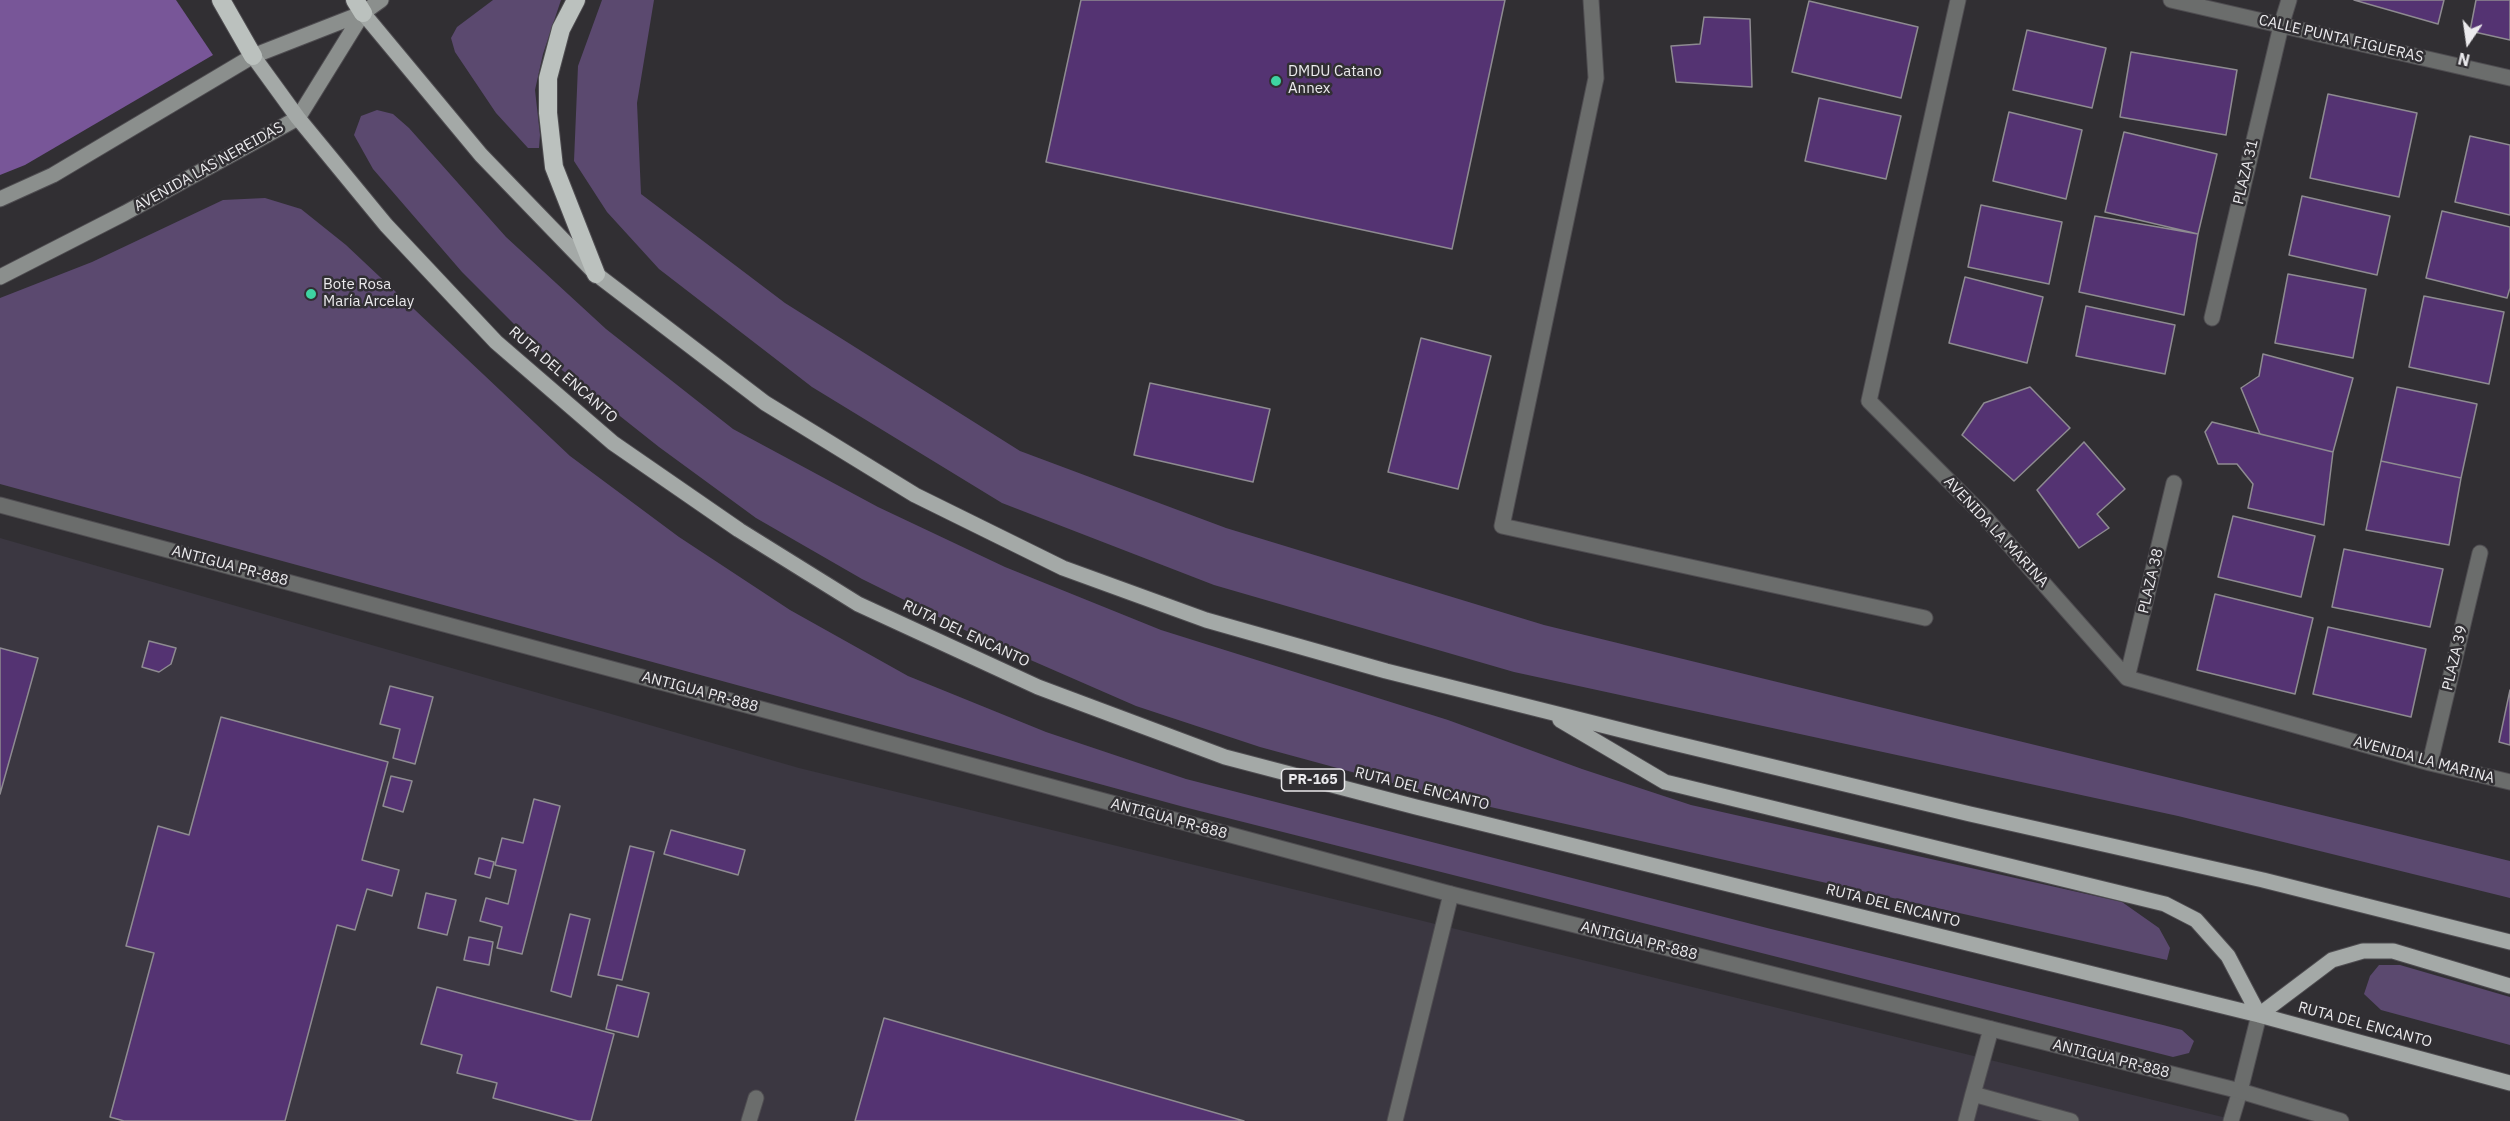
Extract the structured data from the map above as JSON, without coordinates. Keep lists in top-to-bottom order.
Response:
{
  "streets": {
    "highway": ["PR-165"],
    "main road": ["RUTA DEL ENCANTO"],
    "street": [
      "CALLE PUNTA FIGUERAS",
      "AVENIDA LAS NEREIDAS",
      "PLAZA 31",
      "AVENIDA LA MARINA",
      "ANTIGUA PR-888",
      "PLAZA 38",
      "PLAZA 39"
    ]
  },
  "crossings": [
    ["CALLE PUNTA FIGUERAS", "PLAZA 31"],
    ["AVENIDA LAS NEREIDAS", "RUTA DEL ENCANTO"],
    ["AVENIDA LAS NEREIDAS", "PR-165"],
    ["RUTA DEL ENCANTO", "PR-165"],
    ["AVENIDA LA MARINA", "PLAZA 38"],
    ["AVENIDA LA MARINA", "PLAZA 39"]
  ],
  "places": ["DMDU Catano Annex", "Bote Rosa María Arcelay"],
  "north": "bottom"
}
